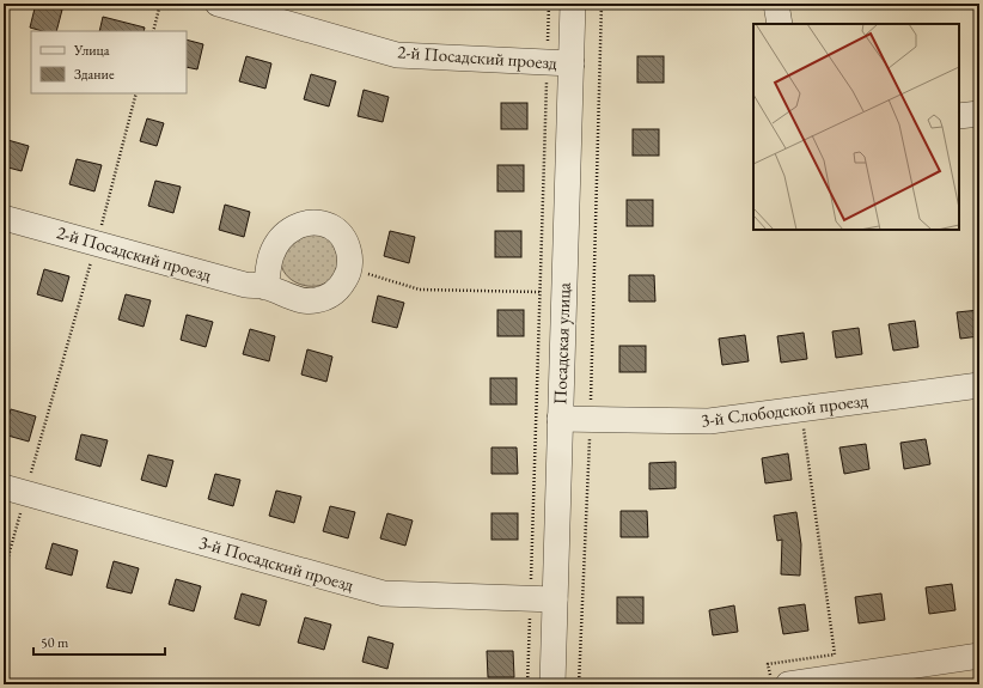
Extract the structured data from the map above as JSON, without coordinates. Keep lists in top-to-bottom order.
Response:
{
  "streets": {
    "street": [
      "2-й Посадский проезд",
      "Посадская улица",
      "3-й Слободской проезд",
      "3-й Посадский проезд"
    ]
  },
  "crossings": [
    ["2-й Посадский проезд", "Посадская улица"],
    ["Посадская улица", "3-й Слободской проезд"],
    ["Посадская улица", "3-й Посадский проезд"]
  ],
  "legend": ["Улица", "Здание"],
  "scale_bar": "50 m"
}
